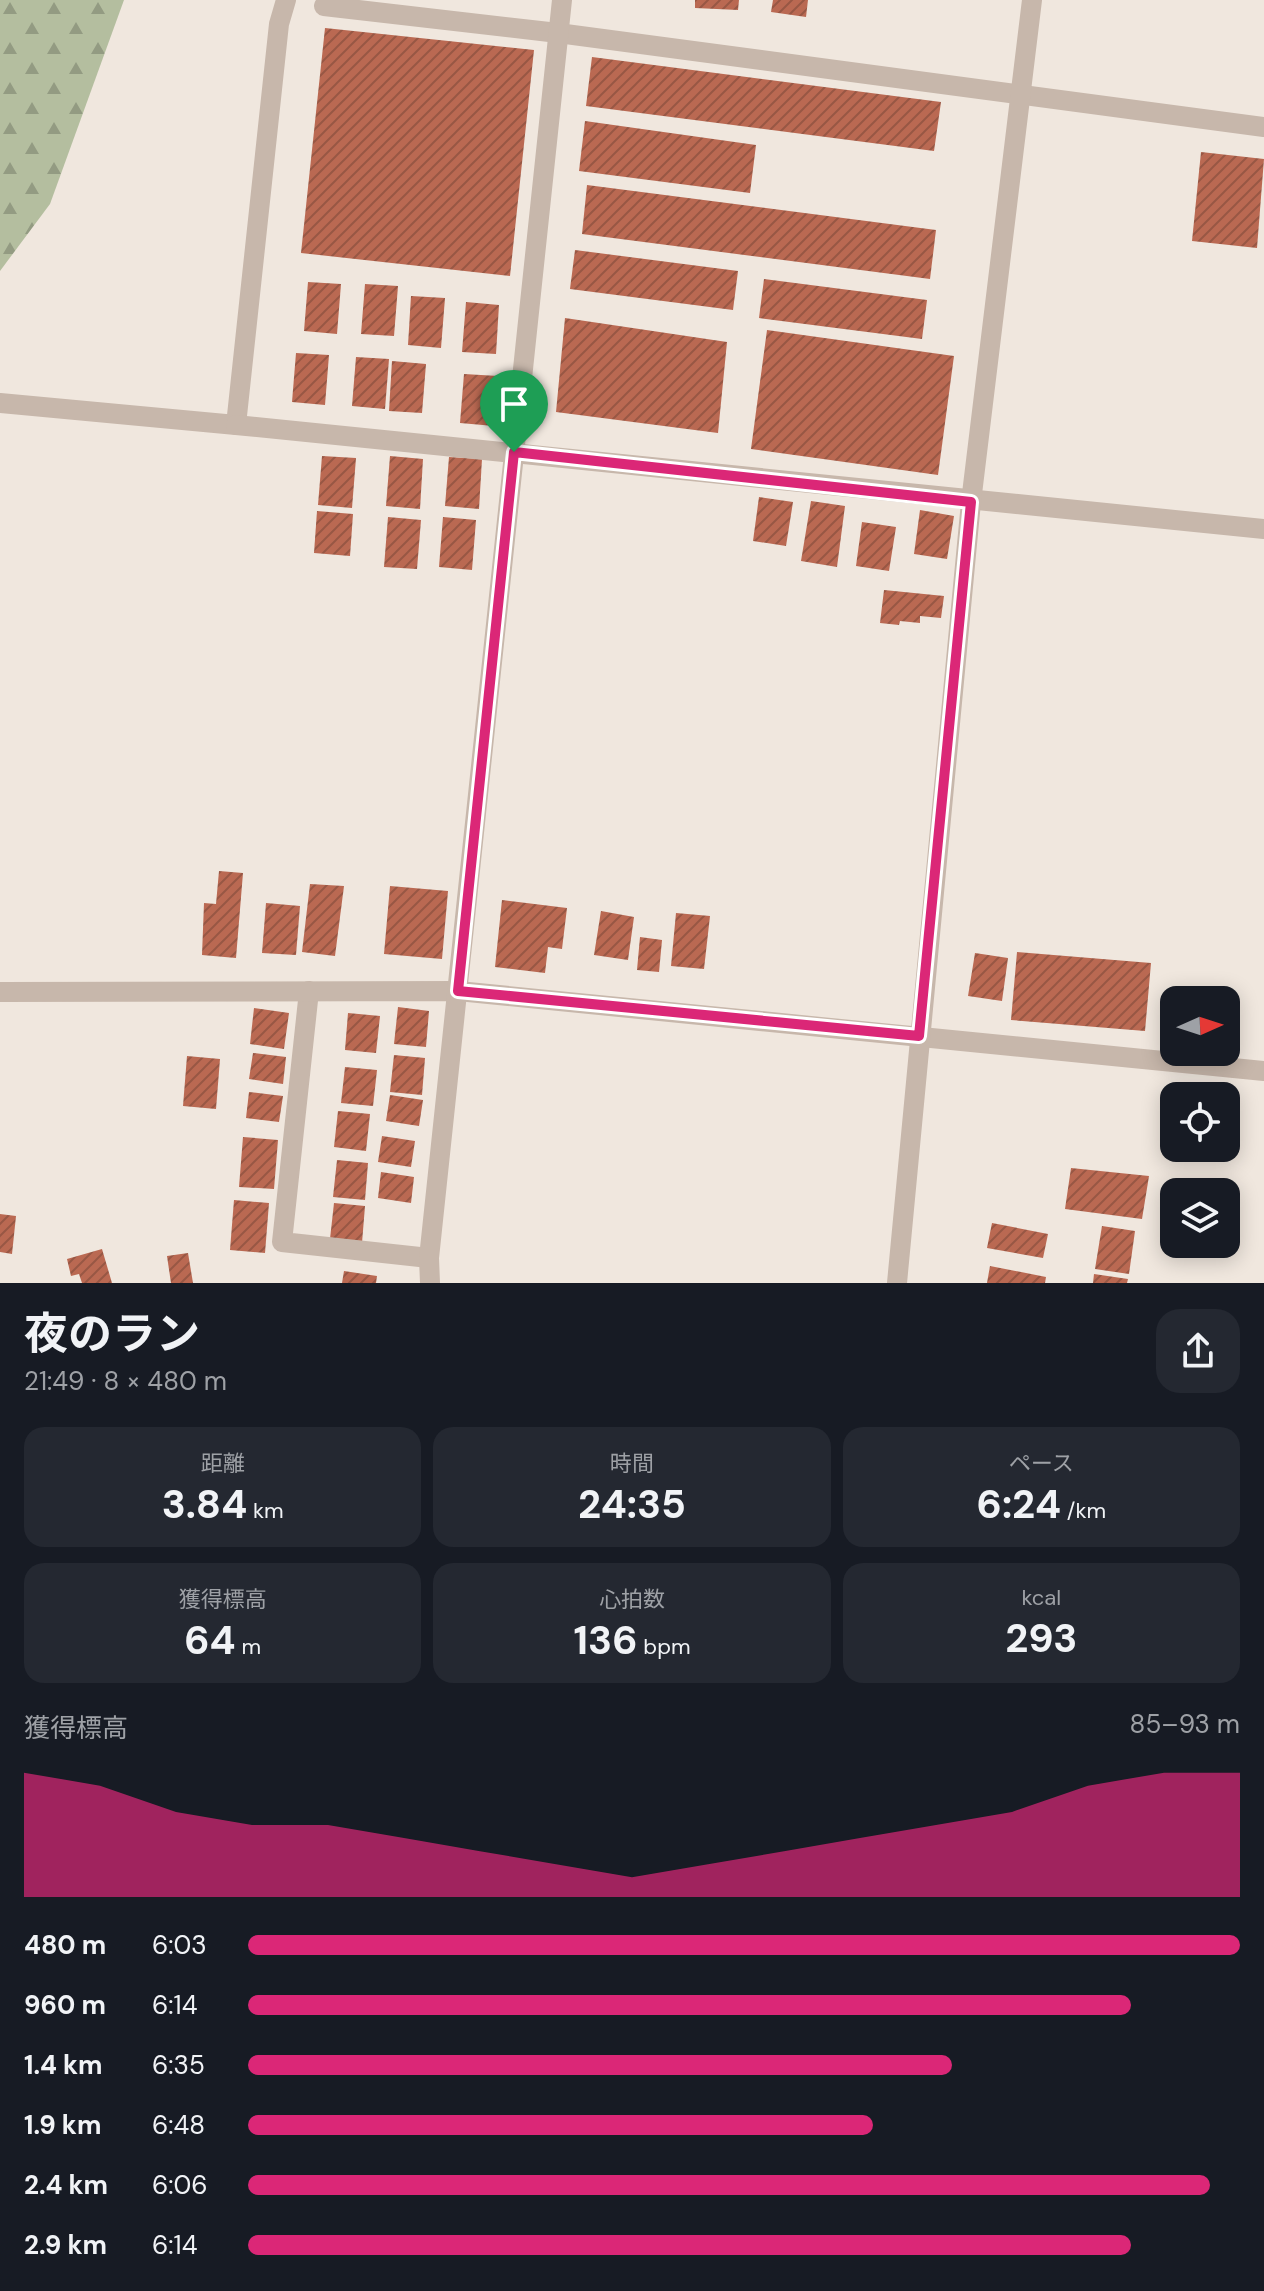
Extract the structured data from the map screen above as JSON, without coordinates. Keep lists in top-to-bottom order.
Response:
{
  "north": "right",
  "page": {
    "heading": ["夜のラン", "21:49 · 8 × 480 m"],
    "stats": [
      ["距離", "3.84 km"],
      ["時間", "24:35"],
      ["ペース", "6:24 /km"],
      ["獲得標高", "64 m"],
      ["心拍数", "136 bpm"],
      ["kcal", "293"]
    ],
    "chart": ["獲得標高", "85–93 m"],
    "list": [
      {
        "name": "480 m",
        "note": "6:03"
      },
      {
        "name": "960 m",
        "note": "6:14"
      },
      {
        "name": "1.4 km",
        "note": "6:35"
      },
      {
        "name": "1.9 km",
        "note": "6:48"
      },
      {
        "name": "2.4 km",
        "note": "6:06"
      },
      {
        "name": "2.9 km",
        "note": "6:14"
      }
    ]
  }
}
